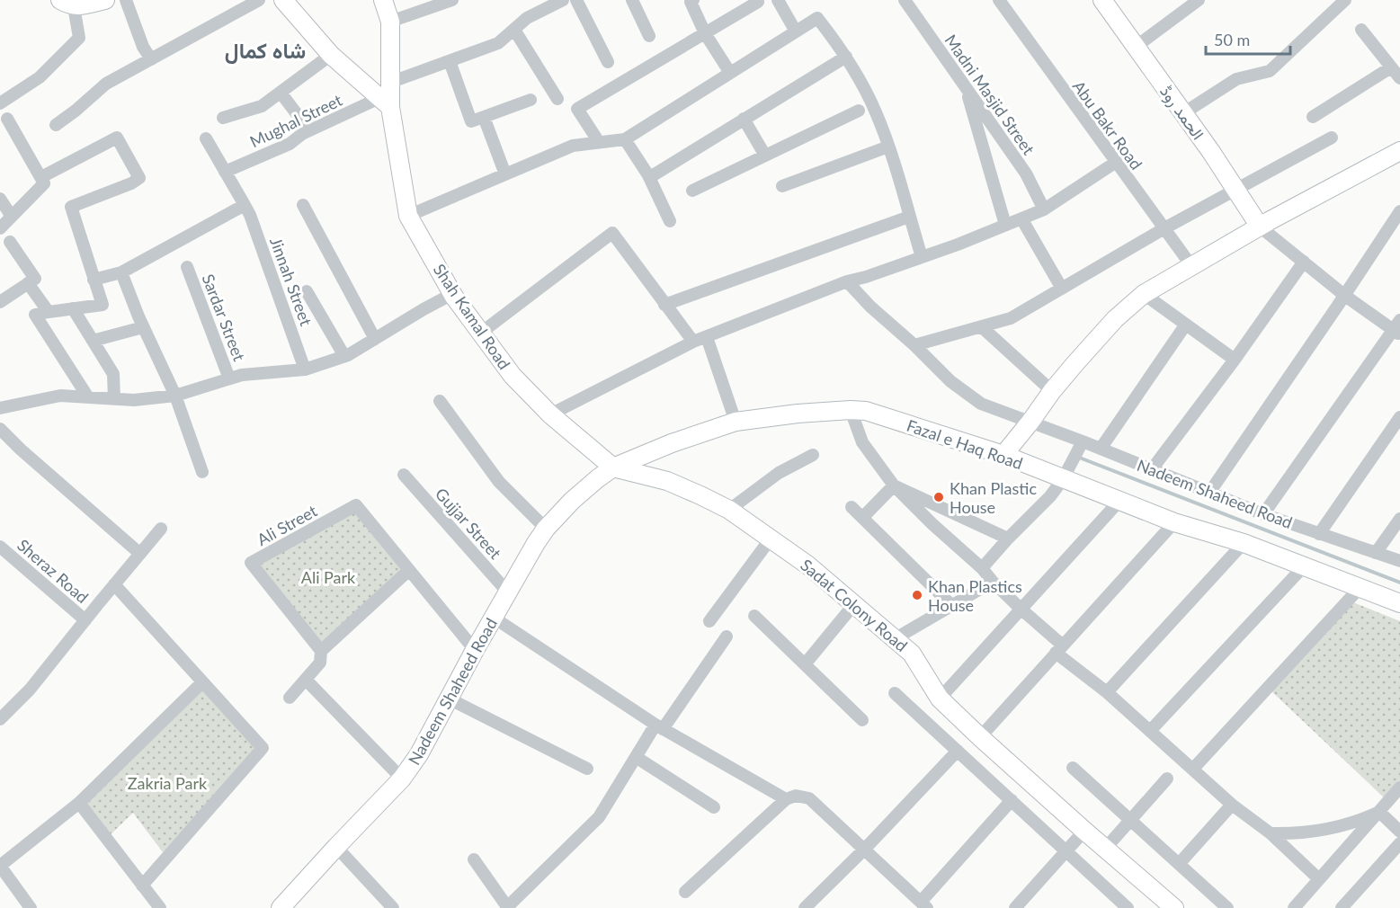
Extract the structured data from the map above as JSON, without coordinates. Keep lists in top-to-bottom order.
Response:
{
  "streets": {
    "street": [
      "Madni Masjid Street",
      "الحمد روڈ",
      "Mughal Street",
      "Abu Bakr Road",
      "Jinnah Street",
      "Shah Kamal Road",
      "Sardar Street",
      "Fazal e Haq Road",
      "Nadeem Shaheed Road",
      "Gujjar Street",
      "Ali Street",
      "Sheraz Road",
      "Sadat Colony Road"
    ]
  },
  "crossings": [
    ["Mughal Street", "Jinnah Street"],
    ["Mughal Street", "Shah Kamal Road"],
    ["Shah Kamal Road", "Fazal e Haq Road"],
    ["Shah Kamal Road", "Nadeem Shaheed Road"],
    ["Shah Kamal Road", "Sadat Colony Road"],
    ["Fazal e Haq Road", "Nadeem Shaheed Road"],
    ["Fazal e Haq Road", "Sadat Colony Road"],
    ["Nadeem Shaheed Road", "Gujjar Street"],
    ["Nadeem Shaheed Road", "Ali Street"],
    ["Nadeem Shaheed Road", "Sadat Colony Road"]
  ],
  "districts": ["شاہ کمال"],
  "parks": ["Ali Park", "Zakria Park"],
  "places": ["Khan Plastic House", "Khan Plastics House"],
  "scale_bar": "50 m"
}
